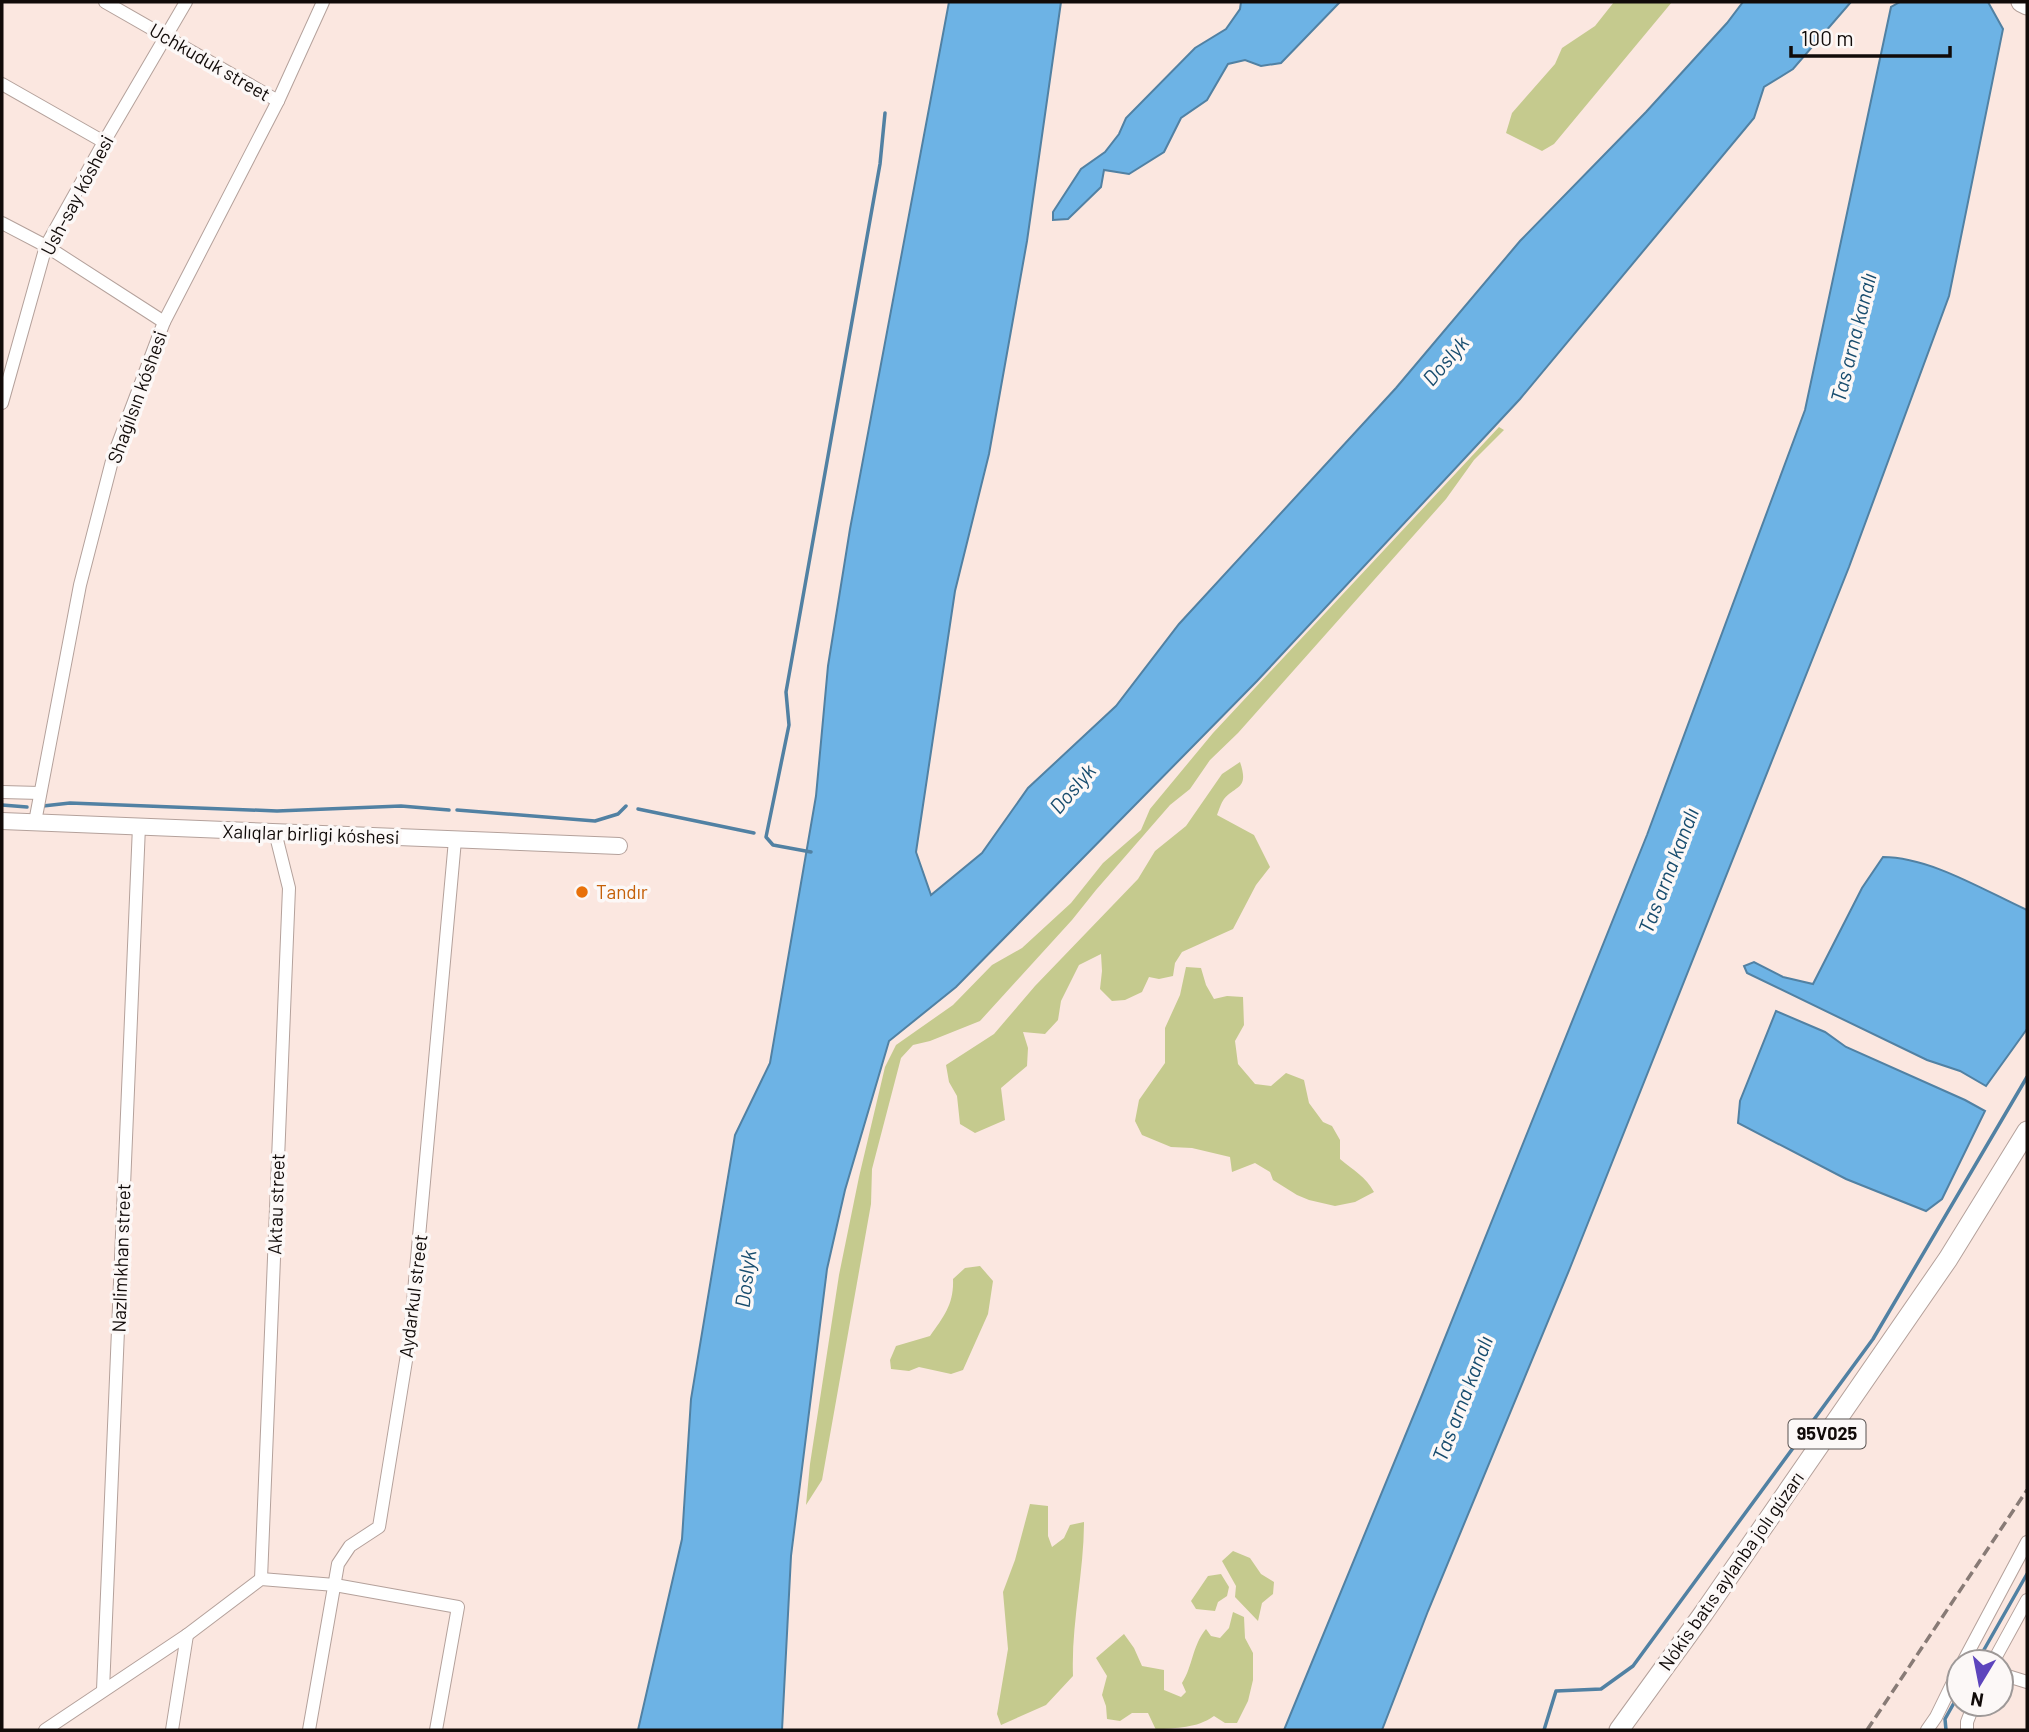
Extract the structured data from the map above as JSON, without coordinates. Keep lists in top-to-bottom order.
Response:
{
  "streets": {
    "main road": ["95V025", "Nókis batıs aylanba jolı gúzarı"],
    "street": [
      "Uchkuduk street",
      "Ush-say kóshesi",
      "Shaǵılsın kóshesi",
      "Xalıqlar birligi kóshesi",
      "Aktau street",
      "Nazlimkhan street",
      "Aydarkul street"
    ]
  },
  "crossings": [
    ["Uchkuduk street", "Ush-say kóshesi"],
    ["Uchkuduk street", "Shaǵılsın kóshesi"],
    ["Shaǵılsın kóshesi", "Xalıqlar birligi kóshesi"],
    ["Xalıqlar birligi kóshesi", "Aktau street"],
    ["Xalıqlar birligi kóshesi", "Nazlimkhan street"],
    ["Xalıqlar birligi kóshesi", "Aydarkul street"]
  ],
  "water": ["Tas arna kanalı", "Doslyk"],
  "places": ["Tandır"],
  "scale_bar": "100 m",
  "north": "bottom"
}
